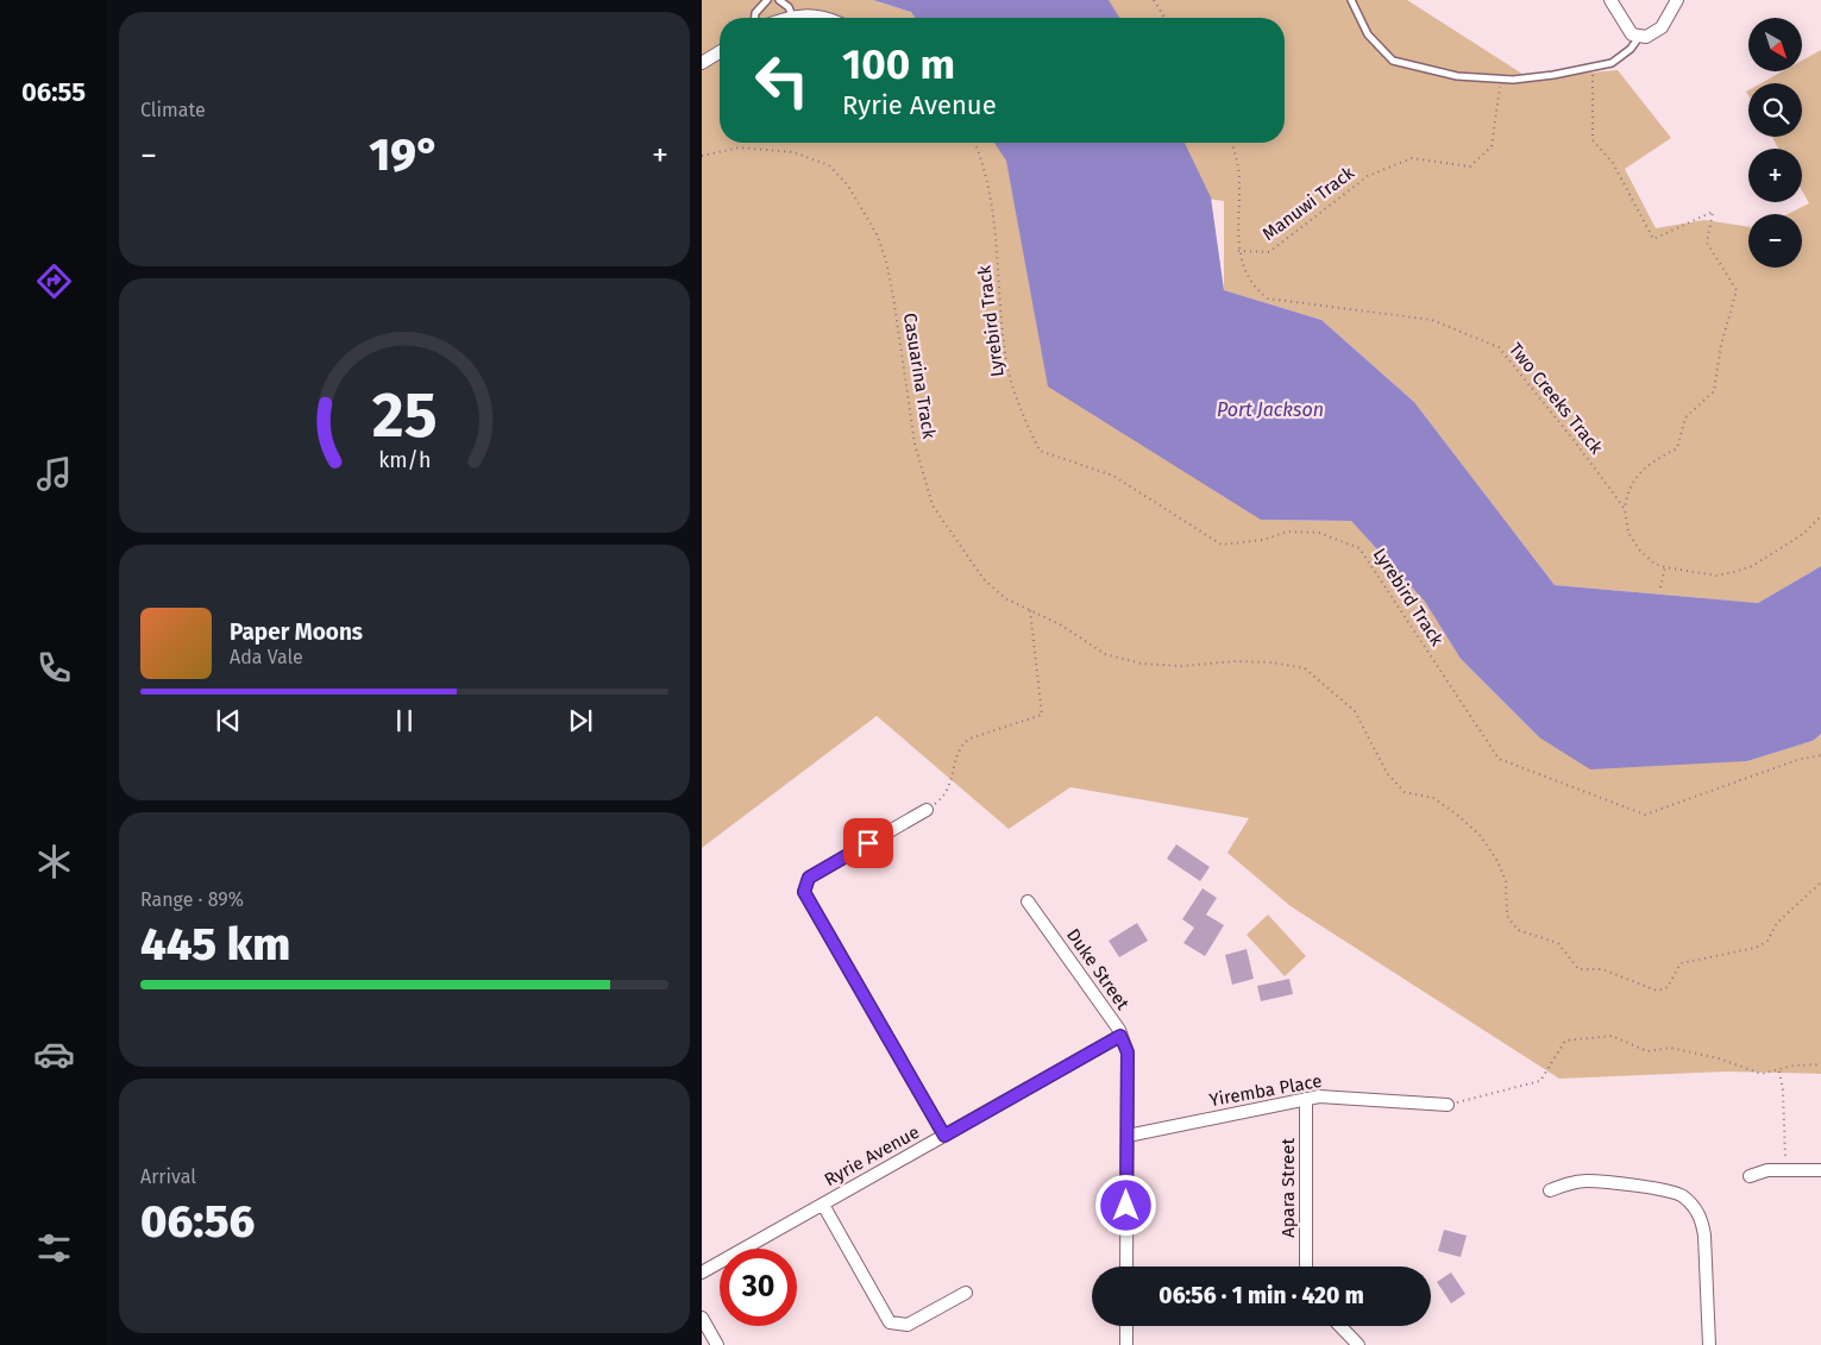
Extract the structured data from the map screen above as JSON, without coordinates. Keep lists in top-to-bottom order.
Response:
{
  "streets": {
    "street": [
      "Duke Street",
      "Yiremba Place",
      "Ryrie Avenue",
      "Apara Street"
    ],
    "path": [
      "Manuwi Track",
      "Lyrebird Track",
      "Casuarina Track",
      "Two Creeks Track"
    ]
  },
  "crossings": [
    ["Manuwi Track", "Two Creeks Track"],
    ["Duke Street", "Yiremba Place"],
    ["Duke Street", "Ryrie Avenue"],
    ["Yiremba Place", "Apara Street"]
  ],
  "water": ["Port Jackson"],
  "north": "bottom right",
  "page": {
    "tabs": "06:55",
    "tile": [
      "Climate",
      ["Range · 89%", "445 km"],
      ["Arrival", "06:56"]
    ],
    "map_buttons": ["+", "−"],
    "turn": ["100 m", "Ryrie Avenue"],
    "heat": ["−", "19°", "+"],
    "song": ["Paper Moons", "Ada Vale"],
    "limit": "30",
    "trip": "06:56 · 1 min · 420 m",
    "gauge": ["25", "km/h"]
  }
}
